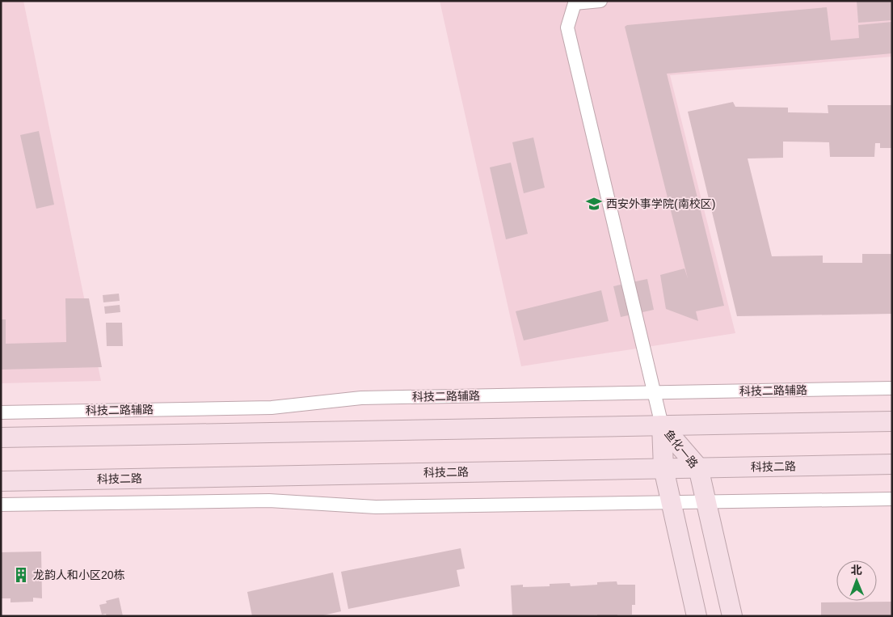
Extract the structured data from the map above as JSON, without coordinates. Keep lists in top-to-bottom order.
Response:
{
  "streets": {
    "main road": ["鱼化一路", "科技二路"],
    "street": ["科技二路辅路"]
  },
  "crossings": [
    ["鱼化一路", "科技二路"]
  ],
  "places": {
    "school or university": ["西安外事学院(南校区)"],
    "building": ["龙韵人和小区20栋"]
  },
  "north": "top"
}
